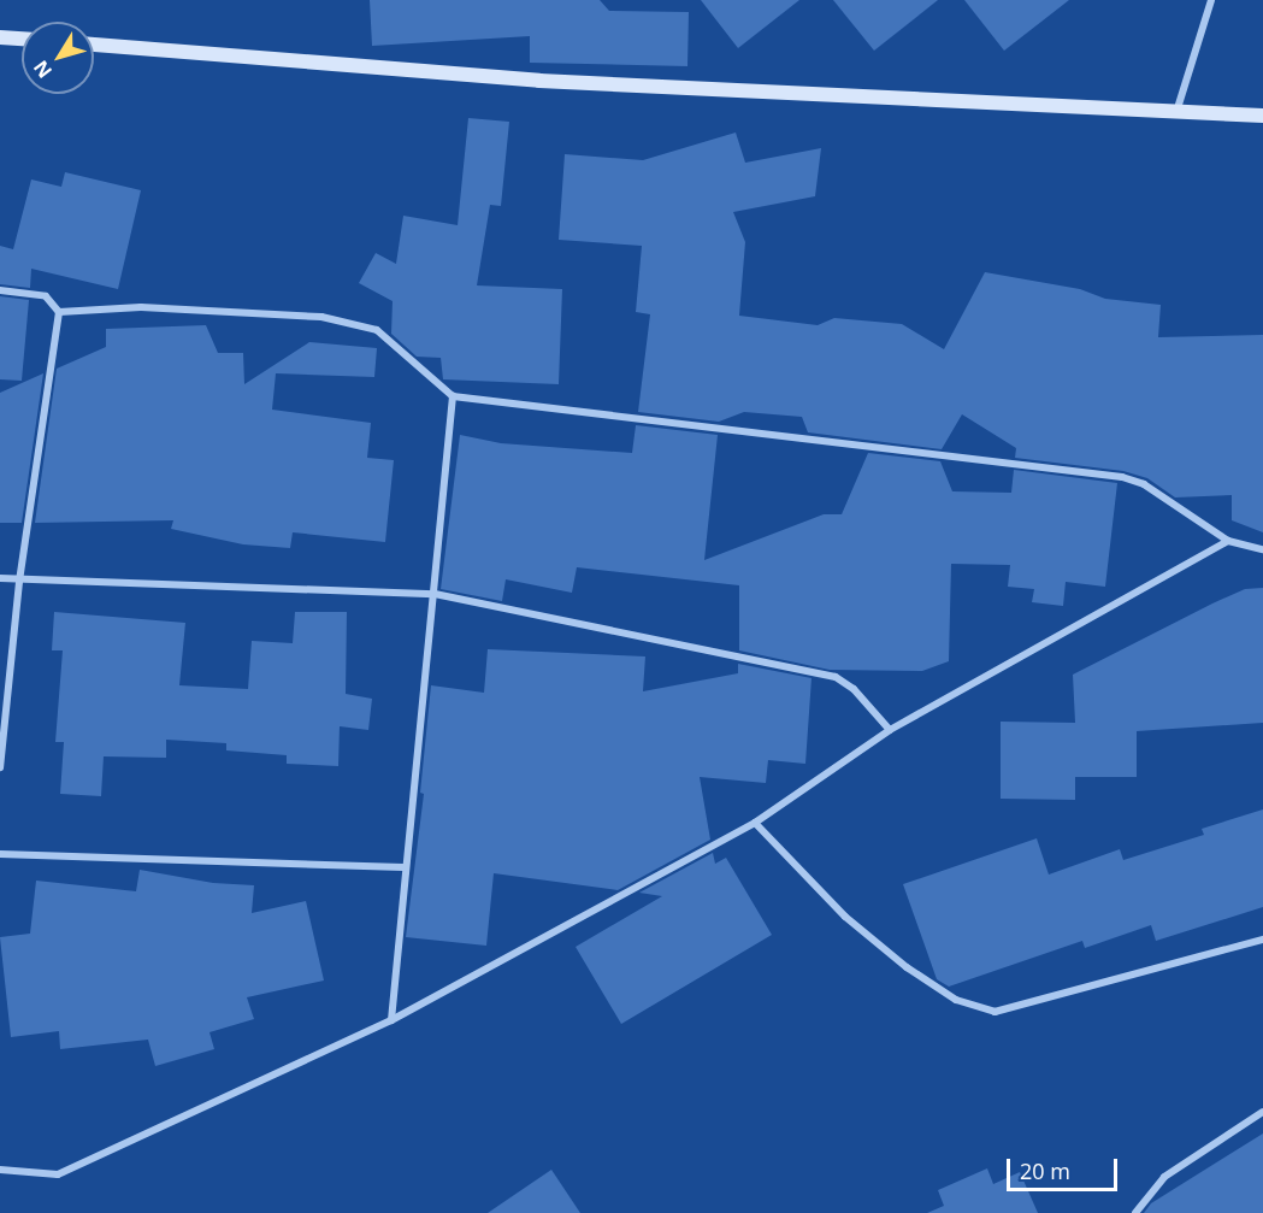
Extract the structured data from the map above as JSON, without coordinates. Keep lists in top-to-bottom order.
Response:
{
  "scale_bar": "20 m",
  "north": "bottom left"
}
